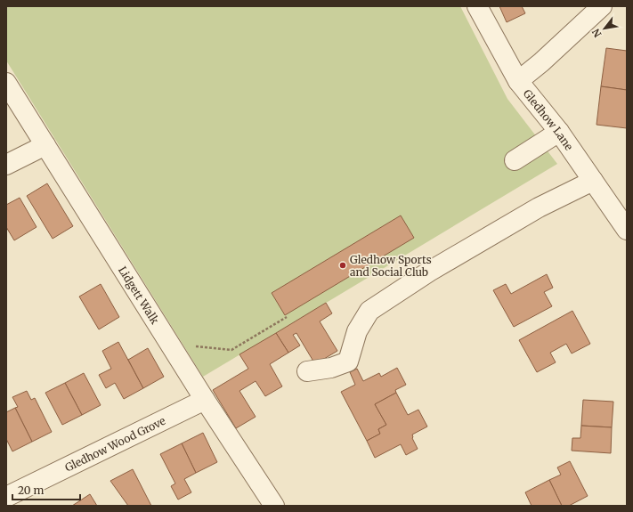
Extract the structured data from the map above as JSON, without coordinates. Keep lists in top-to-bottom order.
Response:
{
  "streets": {
    "street": ["Gledhow Lane", "Lidgett Walk", "Gledhow Wood Grove"]
  },
  "crossings": [
    ["Lidgett Walk", "Gledhow Wood Grove"]
  ],
  "places": ["Gledhow Sports and Social Club"],
  "scale_bar": "20 m",
  "north": "bottom left"
}
